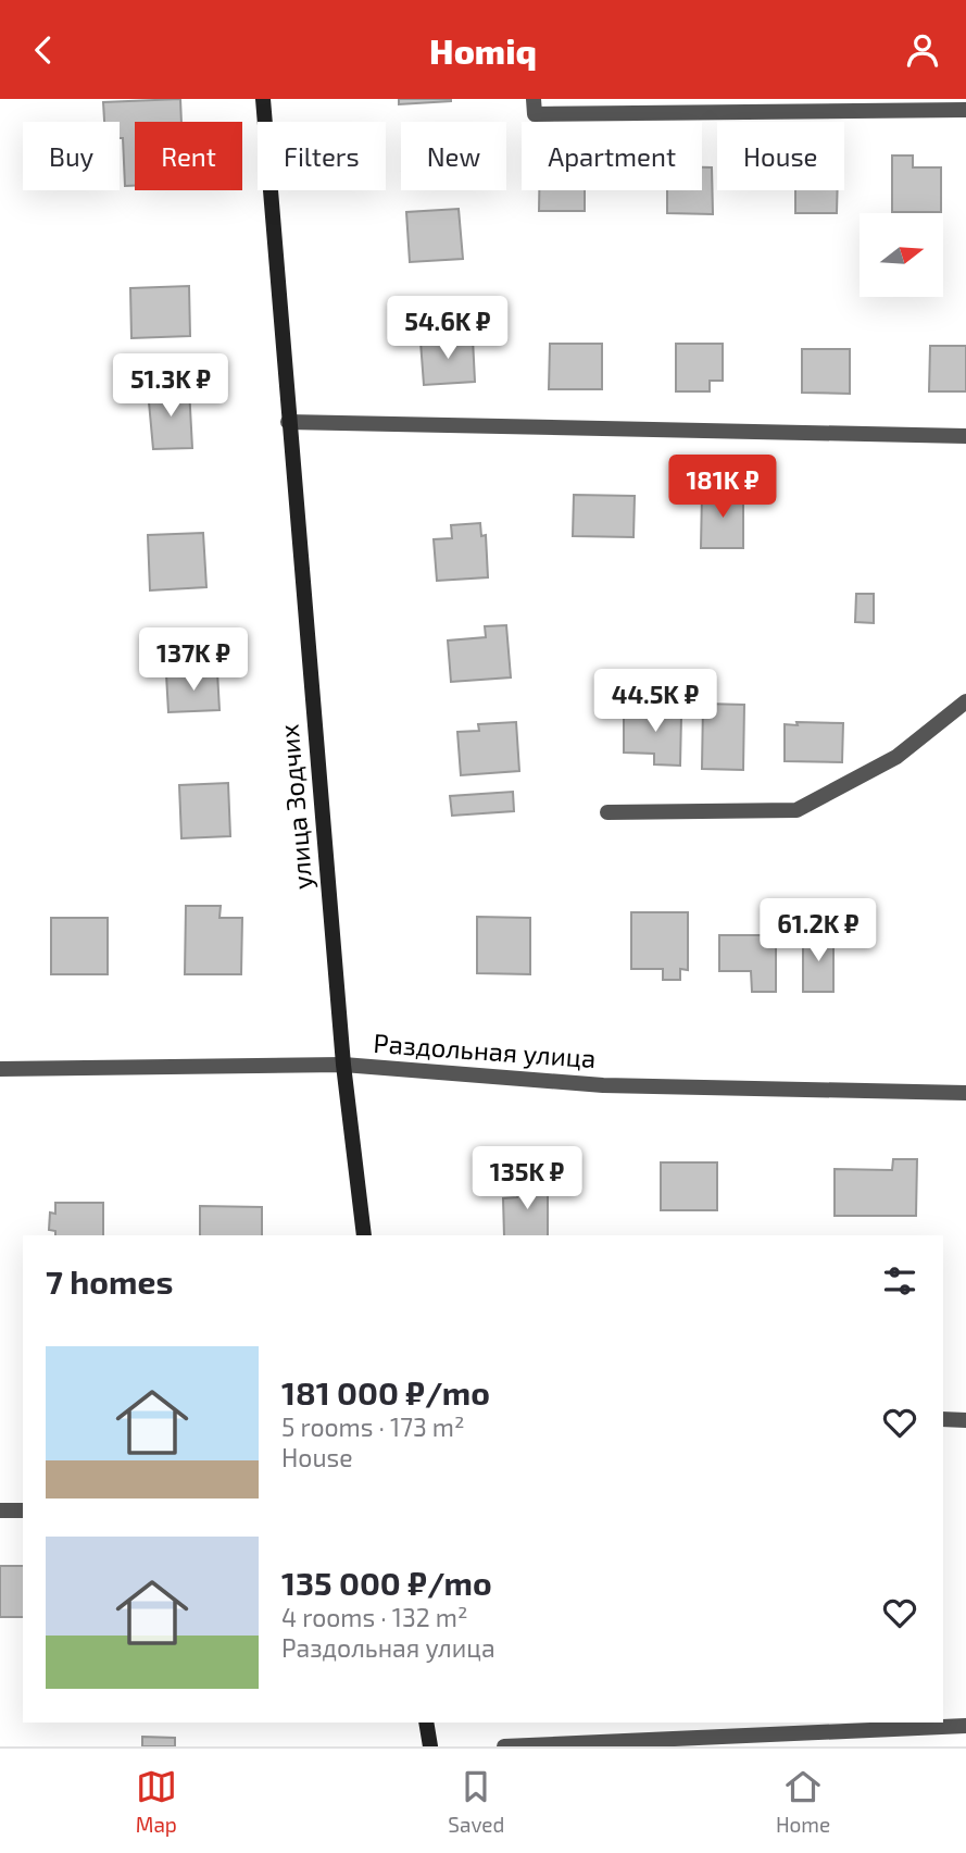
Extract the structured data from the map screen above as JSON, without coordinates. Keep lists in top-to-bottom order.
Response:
{
  "streets": {
    "street": ["улица Зодчих", "Раздольная улица"]
  },
  "crossings": [
    ["улица Зодчих", "Раздольная улица"]
  ],
  "north": "right",
  "page": {
    "header": "Homiq",
    "chip": [
      "Buy",
      "Rent",
      "Filters",
      "New",
      "Apartment",
      "House"
    ],
    "price": [
      "54.6K ₽",
      "51.3K ₽",
      "181K ₽",
      "137K ₽",
      "44.5K ₽",
      "61.2K ₽",
      "135K ₽"
    ],
    "heading": "7 homes",
    "list": [
      {
        "name": "181 000 ₽/mo",
        "note": "5 rooms · 173 m² · House"
      },
      {
        "name": "135 000 ₽/mo",
        "note": "4 rooms · 132 m² · Раздольная улица"
      }
    ],
    "tabs": ["Map", "Saved", "Home"]
  }
}
